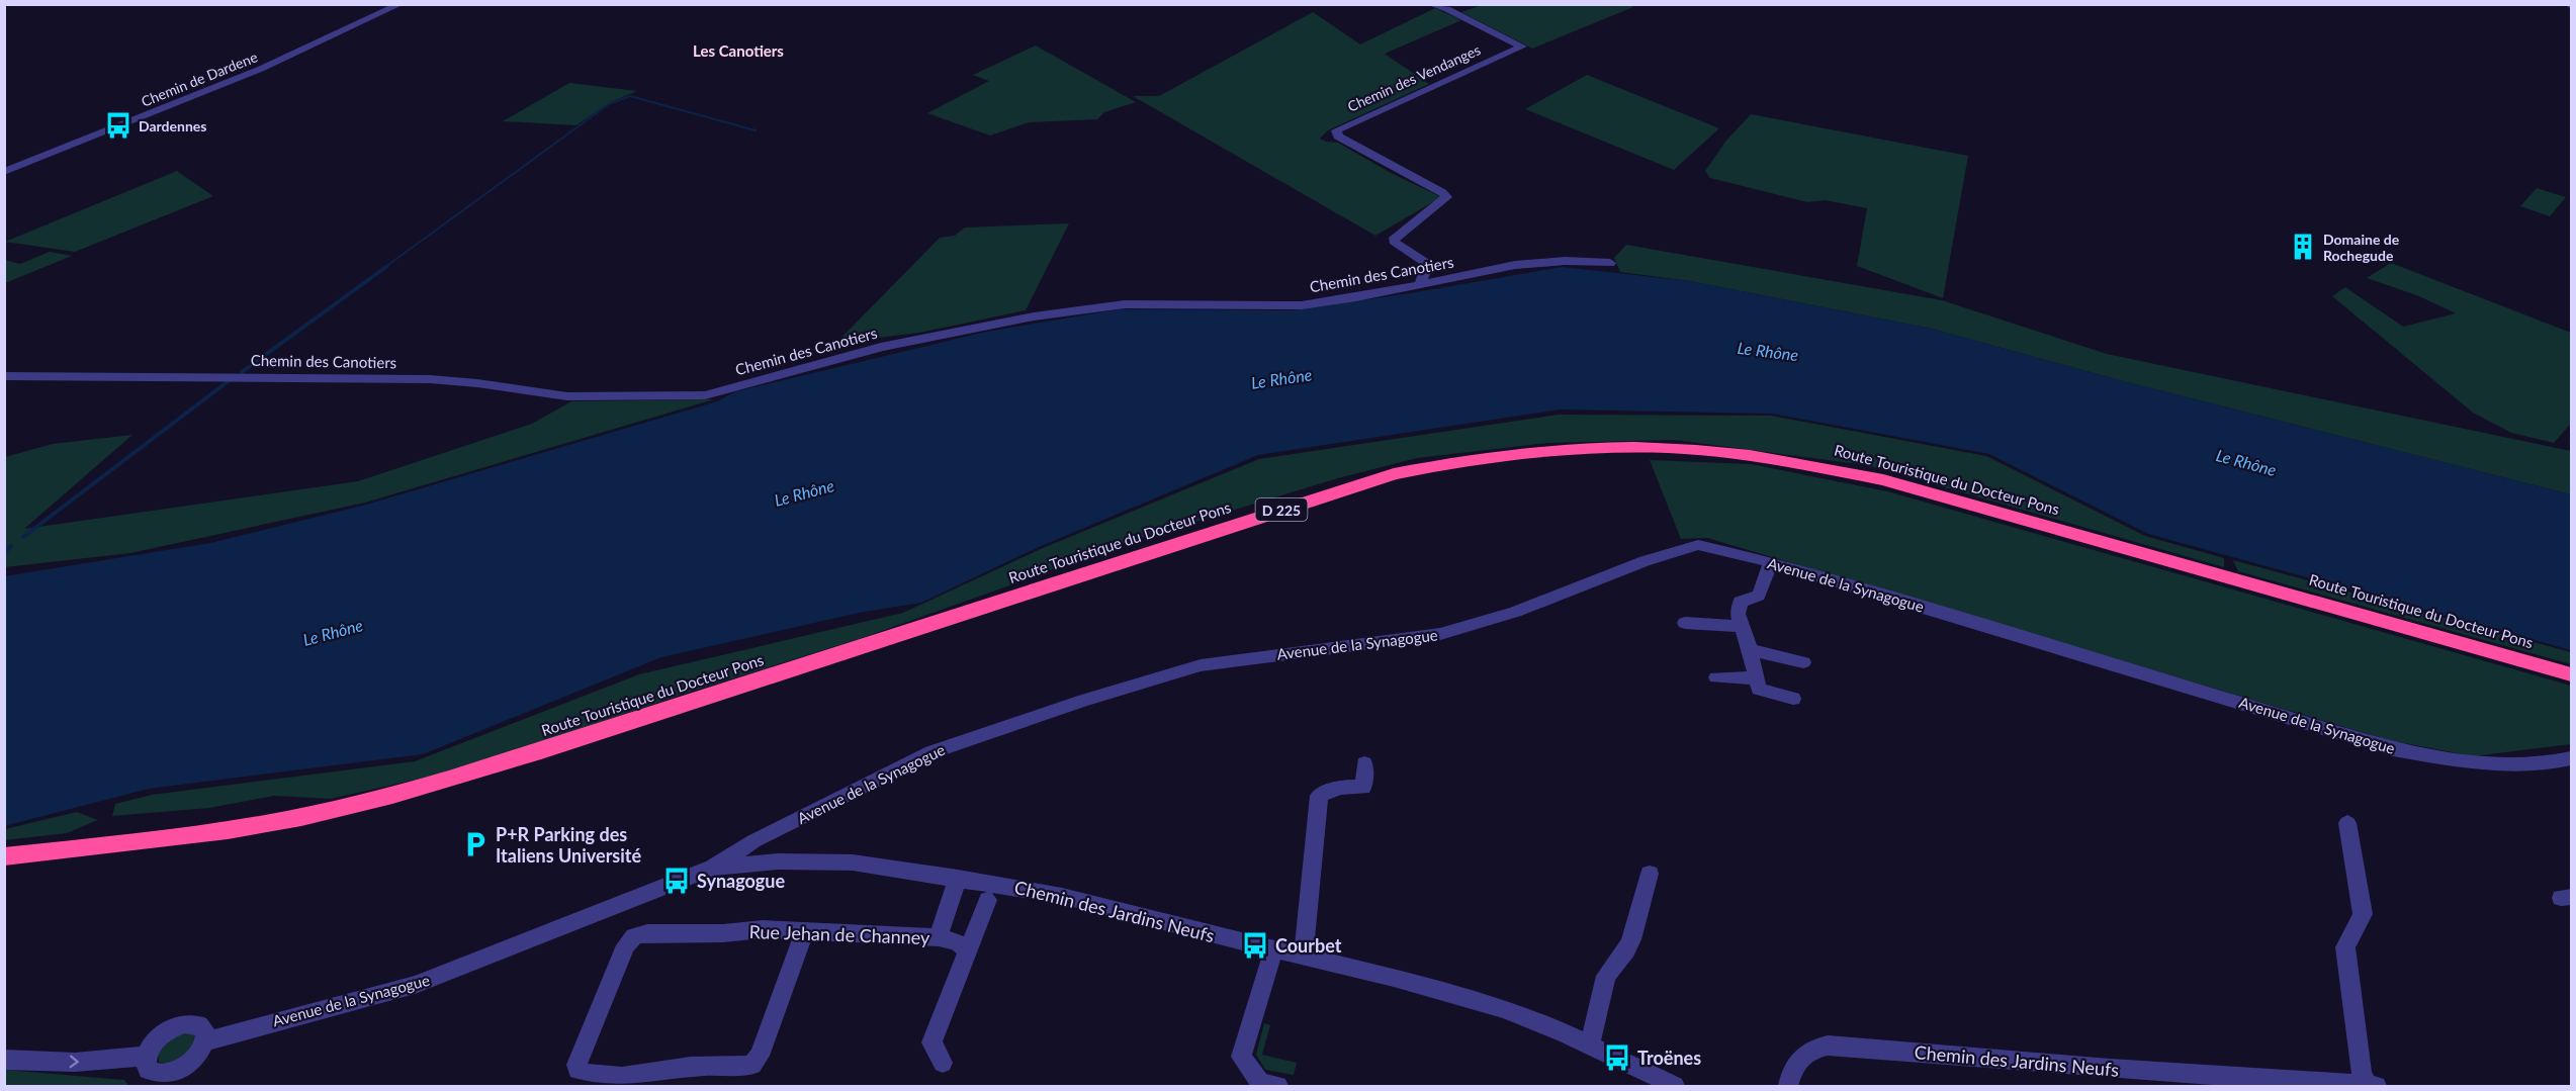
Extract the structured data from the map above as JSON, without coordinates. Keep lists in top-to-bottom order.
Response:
{
  "streets": {
    "highway": ["Route Touristique du Docteur Pons", "D 225"],
    "street": [
      "Chemin des Vendanges",
      "Chemin de Dardene",
      "Chemin des Canotiers",
      "Avenue de la Synagogue",
      "Chemin des Jardins Neufs",
      "Rue Jehan de Channey"
    ]
  },
  "crossings": [
    ["Chemin des Vendanges", "Chemin des Canotiers"],
    ["Avenue de la Synagogue", "Chemin des Jardins Neufs"]
  ],
  "districts": ["Les Canotiers"],
  "water": ["Le Rhône"],
  "places": {
    "bus stop": [
      "Dardennes",
      "Synagogue",
      "Courbet",
      "Troënes"
    ],
    "building": ["Domaine de Rochegude"],
    "parking": ["P+R Parking des Italiens Université"]
  }
}
